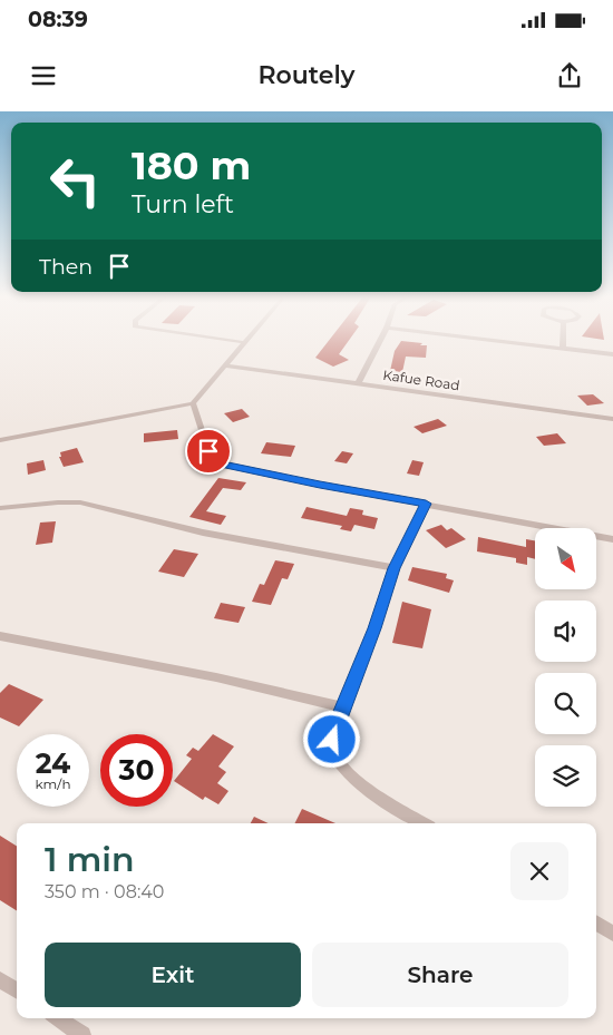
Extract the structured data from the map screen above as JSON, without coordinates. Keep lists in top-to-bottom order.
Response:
{
  "streets": {
    "street": ["Kafue Road"]
  },
  "north": "bottom right",
  "page": {
    "status": "08:39",
    "header": "Routely",
    "turn": ["180 m", "Turn left"],
    "then": "Then",
    "speed": "24 km/h",
    "limit": "30",
    "heading": ["1 min", "350 m · 08:40"],
    "buttons": ["Exit", "Share"]
  }
}
